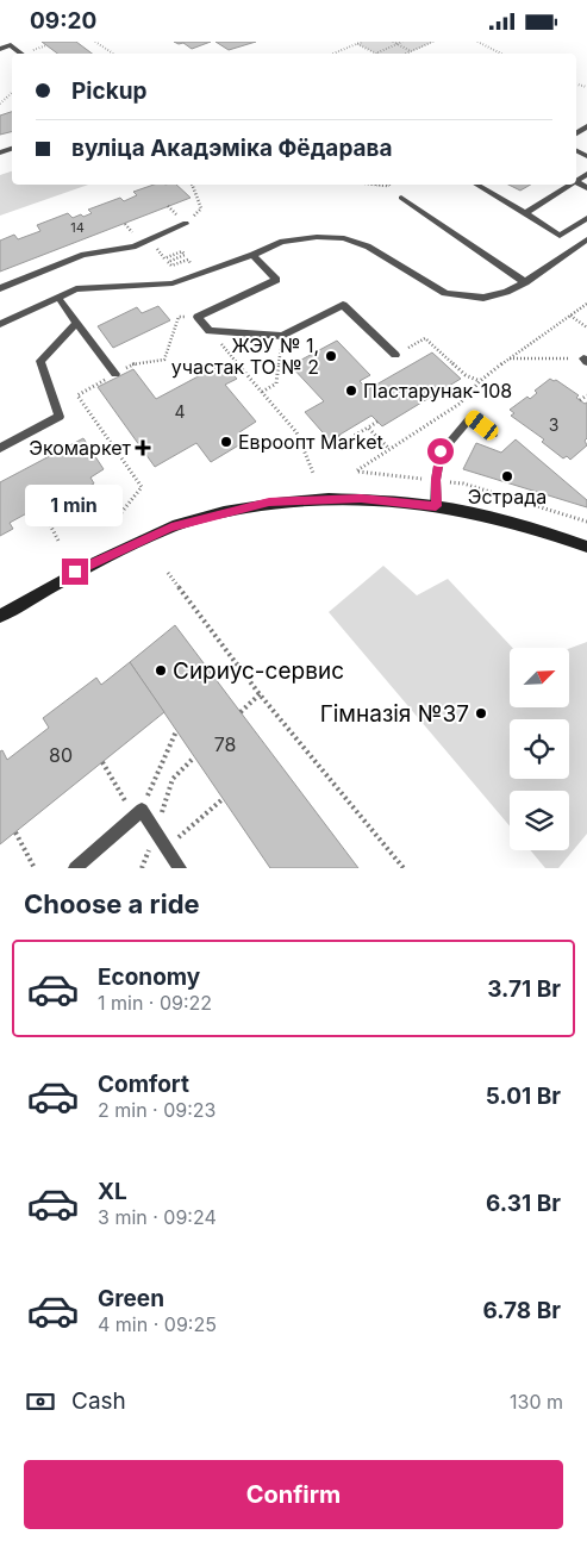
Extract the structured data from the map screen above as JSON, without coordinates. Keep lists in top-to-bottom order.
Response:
{
  "places": {
    "other": [
      "ЖЭУ № 1, участак ТО № 2",
      "Пастарунак-108",
      "Евроопт Market",
      "Эстрада",
      "Сириус-сервис",
      "Гімназія №37"
    ],
    "health": ["Экомаркет"]
  },
  "house_numbers": [
    "14",
    "4",
    "3",
    "78",
    "80"
  ],
  "north": "top right",
  "page": {
    "status": "09:20",
    "banner": ["Pickup", "вуліца Акадэміка Фёдарава"],
    "bubble": "1 min",
    "heading": "Choose a ride",
    "list": [
      {
        "name": "Economy",
        "note": "1 min · 09:22",
        "value": "3.71 Br"
      },
      {
        "name": "Comfort",
        "note": "2 min · 09:23",
        "value": "5.01 Br"
      },
      {
        "name": "XL",
        "note": "3 min · 09:24",
        "value": "6.31 Br"
      },
      {
        "name": "Green",
        "note": "4 min · 09:25",
        "value": "6.78 Br"
      }
    ],
    "pay": ["Cash", "130 m"],
    "buttons": "Confirm"
  }
}
